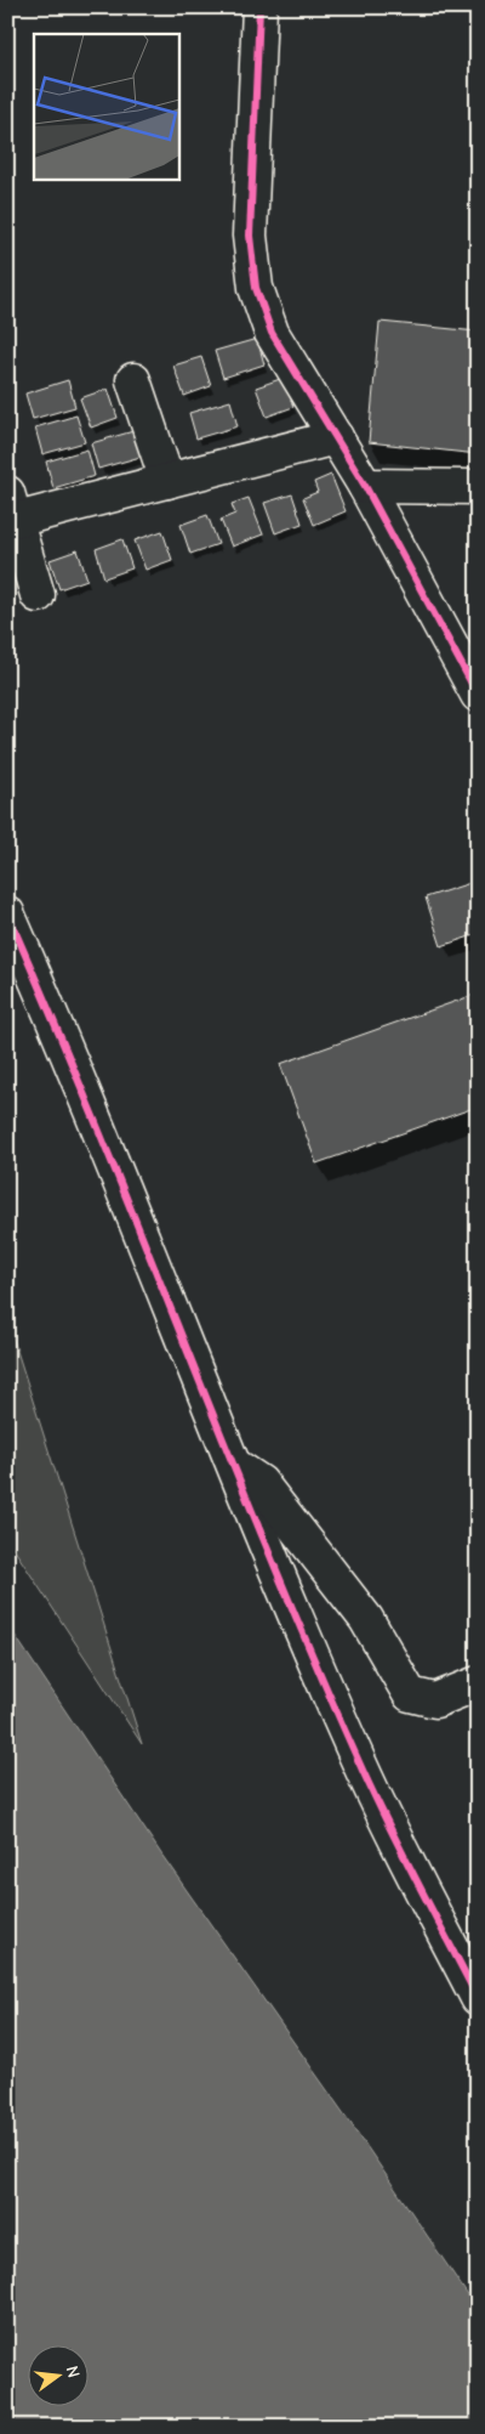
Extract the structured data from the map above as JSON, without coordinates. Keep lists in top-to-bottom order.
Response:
{
  "north": "right"
}
